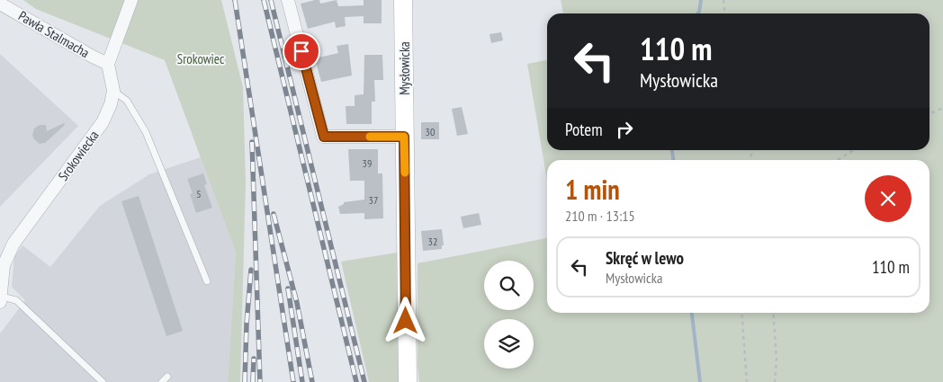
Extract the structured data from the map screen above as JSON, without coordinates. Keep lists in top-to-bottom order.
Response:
{
  "streets": {
    "street": ["Pawła Stalmacha", "Mysłowicka", "Srokowiecka"]
  },
  "crossings": [
    ["Pawła Stalmacha", "Srokowiecka"]
  ],
  "parks": ["Srokowiec"],
  "house_numbers": [
    "30",
    "39",
    "5",
    "37",
    "32"
  ],
  "page": {
    "turn": ["110 m", "Mysłowicka"],
    "then": "Potem",
    "heading": ["1 min", "210 m · 13:15"],
    "list": [
      {
        "name": "Skręć w lewo",
        "note": "Mysłowicka",
        "value": "110 m"
      }
    ]
  }
}
